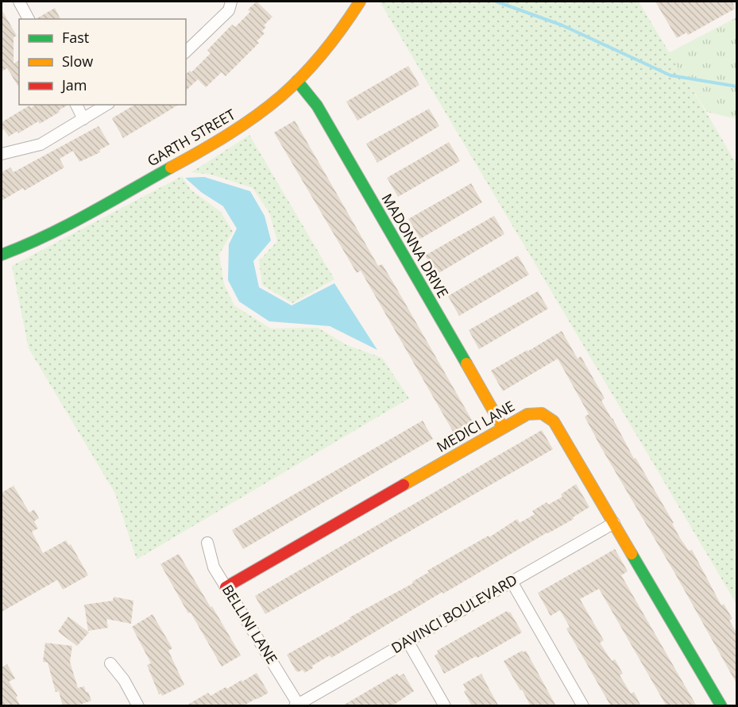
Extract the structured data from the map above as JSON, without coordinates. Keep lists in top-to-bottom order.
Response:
{
  "streets": {
    "street": [
      "GARTH STREET",
      "MADONNA DRIVE",
      "MEDICI LANE",
      "DAVINCI BOULEVARD",
      "BELLINI LANE"
    ]
  },
  "crossings": [
    ["GARTH STREET", "MADONNA DRIVE"],
    ["MADONNA DRIVE", "MEDICI LANE"],
    ["MEDICI LANE", "DAVINCI BOULEVARD"],
    ["MEDICI LANE", "BELLINI LANE"],
    ["DAVINCI BOULEVARD", "BELLINI LANE"]
  ],
  "legend": ["Fast", "Slow", "Jam"]
}
